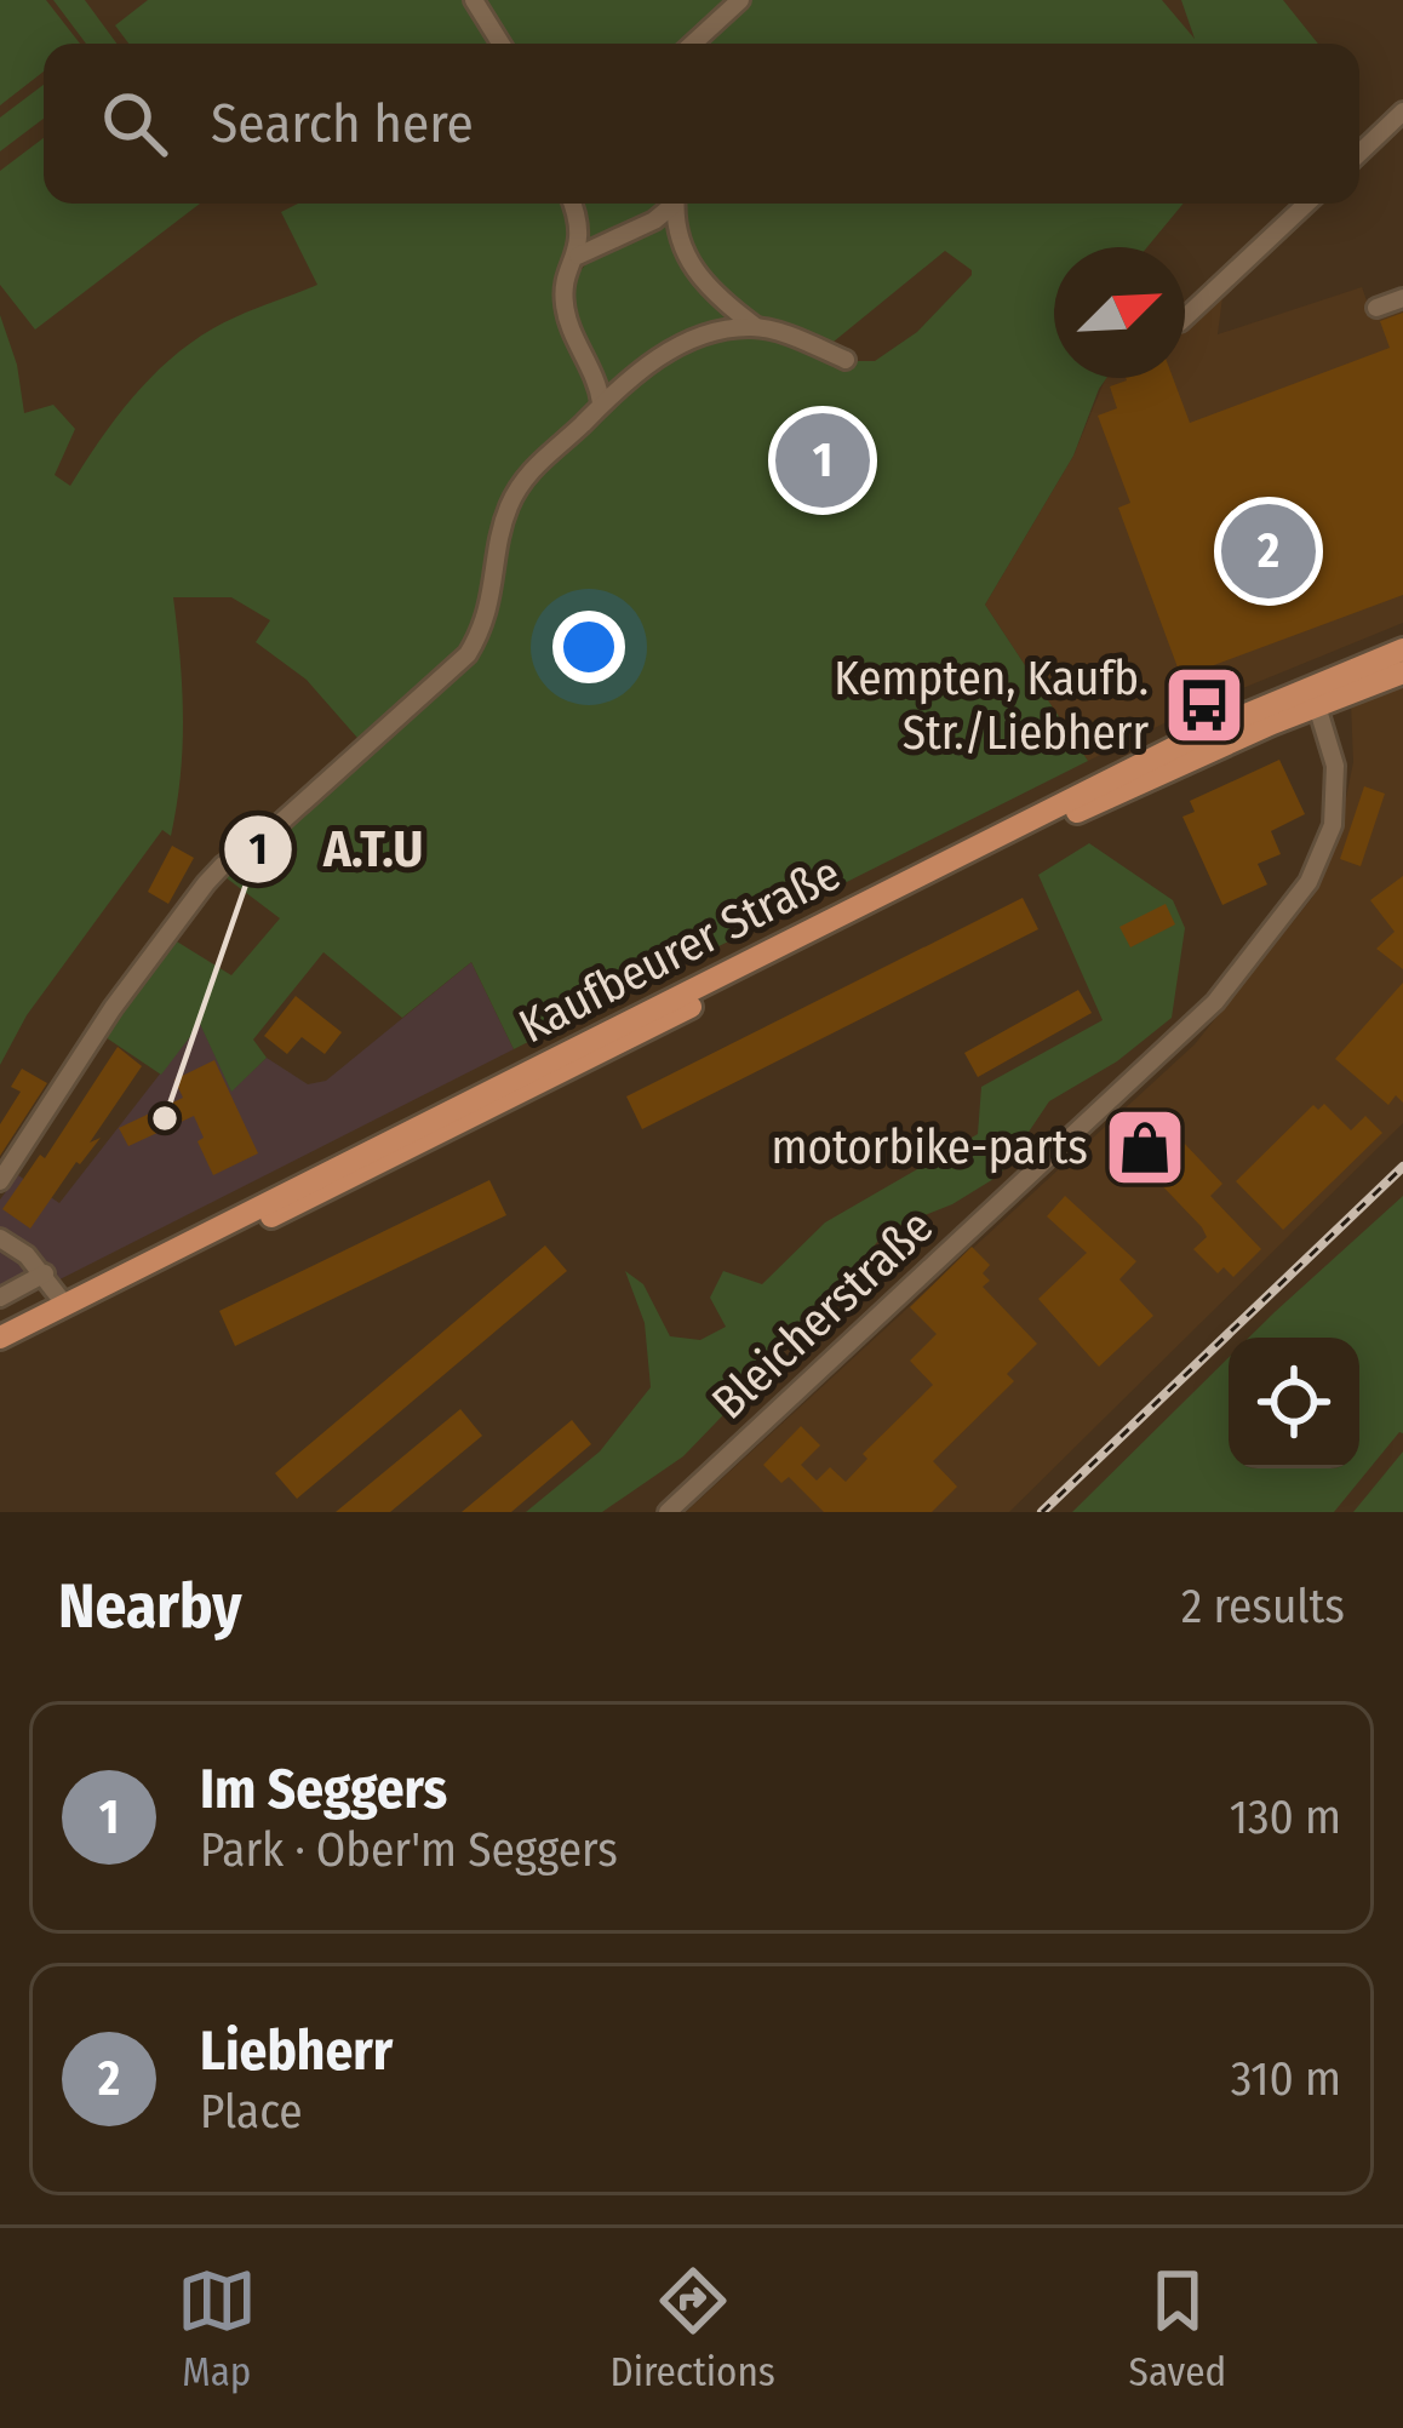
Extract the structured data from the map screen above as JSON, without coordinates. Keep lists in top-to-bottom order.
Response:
{
  "streets": {
    "main road": ["Kaufbeurer Straße"],
    "street": ["Bleicherstraße"]
  },
  "crossings": [
    ["Kaufbeurer Straße", "Bleicherstraße"]
  ],
  "places": {
    "bus stop": ["Kempten, Kaufb. Str./Liebherr"],
    "other": ["A.T.U"],
    "shop": ["motorbike-parts"]
  },
  "north": "top right",
  "page": {
    "search": "Search here",
    "pins": ["1", "2"],
    "heading": ["Nearby", "2 results"],
    "list": [
      {
        "mark": "1",
        "name": "Im Seggers",
        "note": "Park · Ober'm Seggers",
        "value": "130 m"
      },
      {
        "mark": "2",
        "name": "Liebherr",
        "note": "Place",
        "value": "310 m"
      }
    ],
    "nav": ["Map", "Directions", "Saved"]
  }
}
